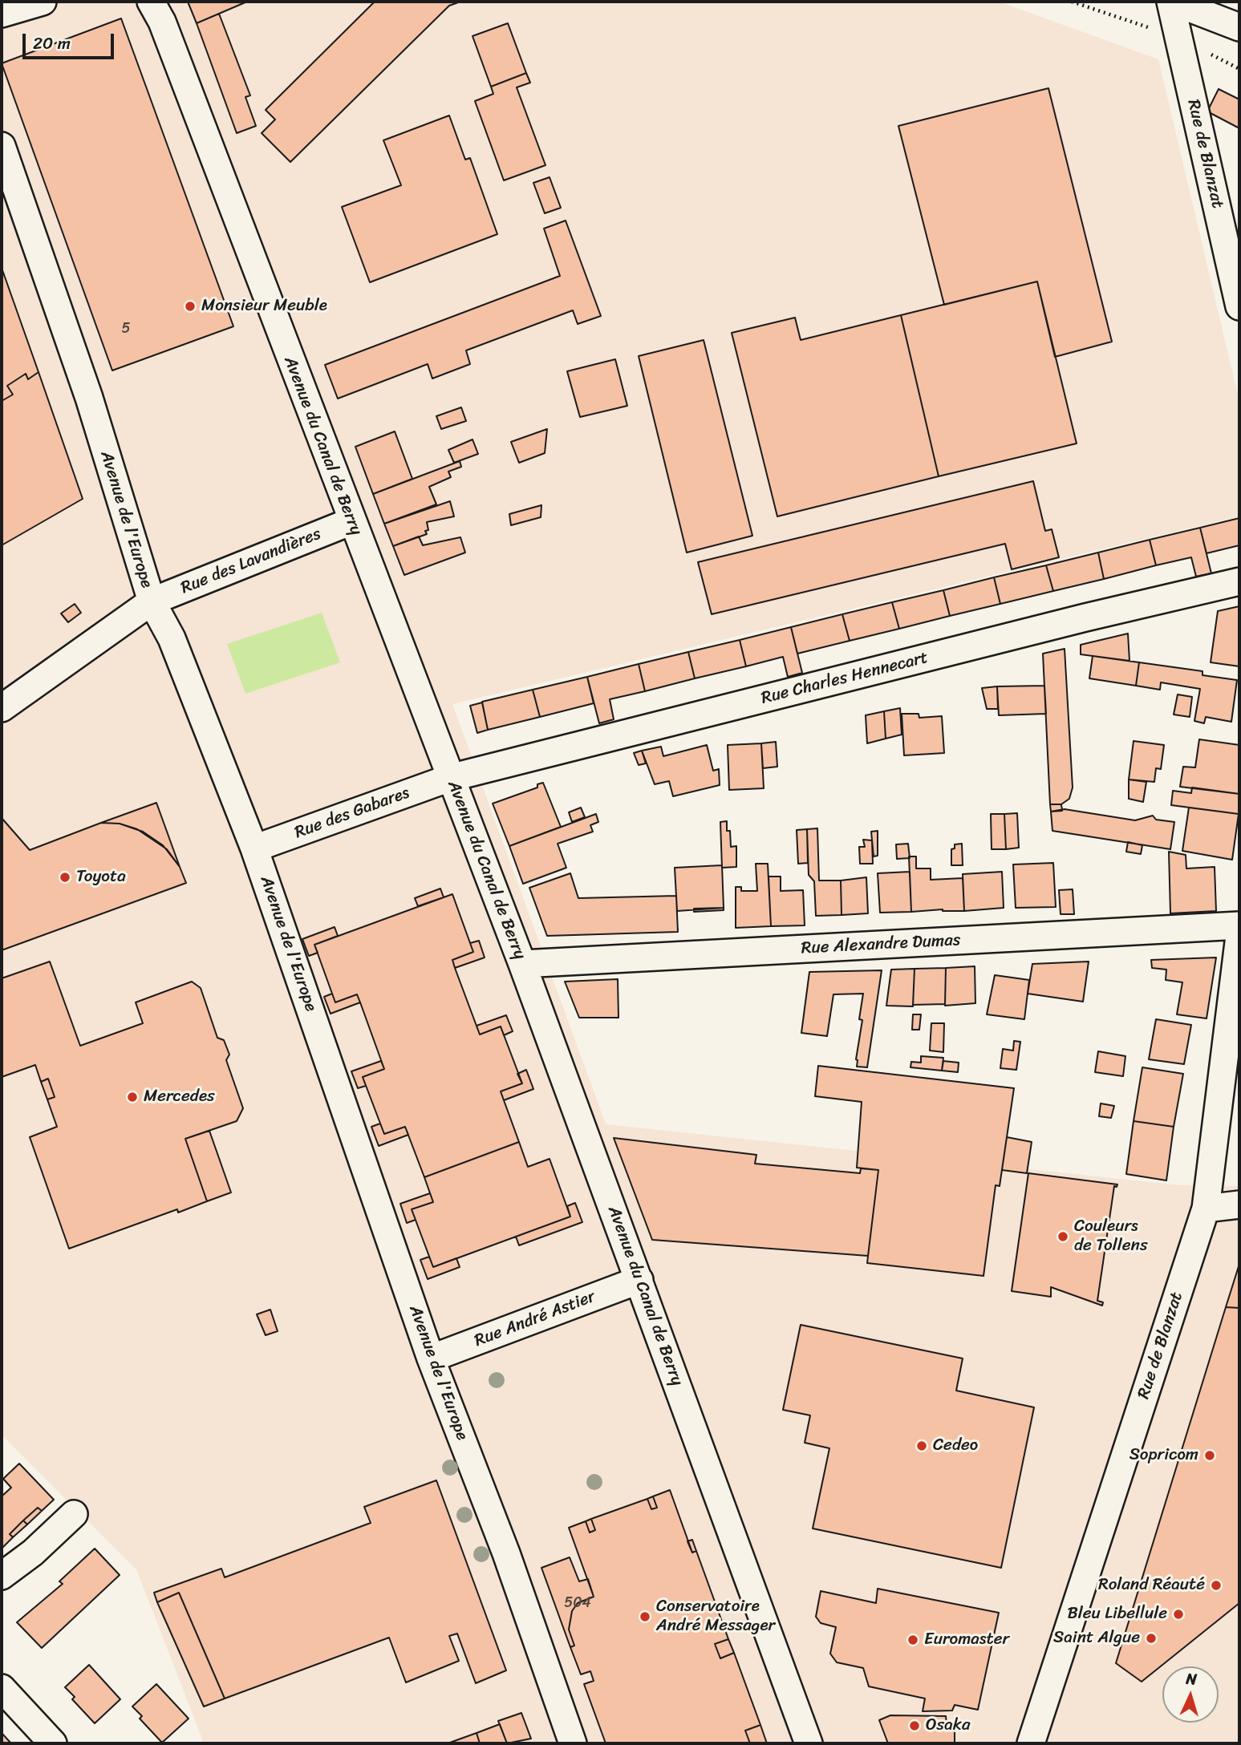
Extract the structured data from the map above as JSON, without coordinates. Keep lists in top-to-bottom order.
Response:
{
  "streets": {
    "street": [
      "Rue de Blanzat",
      "Avenue du Canal de Berry",
      "Avenue de l'Europe",
      "Rue des Lavandières",
      "Rue Charles Hennecart",
      "Rue des Gabares",
      "Rue Alexandre Dumas",
      "Rue André Astier"
    ]
  },
  "crossings": [
    ["Avenue du Canal de Berry", "Rue des Lavandières"],
    ["Avenue du Canal de Berry", "Rue Charles Hennecart"],
    ["Avenue du Canal de Berry", "Rue des Gabares"],
    ["Avenue du Canal de Berry", "Rue Alexandre Dumas"],
    ["Avenue du Canal de Berry", "Rue André Astier"],
    ["Avenue de l'Europe", "Rue des Lavandières"],
    ["Avenue de l'Europe", "Rue des Gabares"],
    ["Avenue de l'Europe", "Rue André Astier"],
    ["Rue Charles Hennecart", "Rue des Gabares"]
  ],
  "places": [
    "Monsieur Meuble",
    "Toyota",
    "Mercedes",
    "Couleurs de Tollens",
    "Cedeo",
    "Sopricom",
    "Roland Réauté",
    "Bleu Libellule",
    "Conservatoire André Messager",
    "Saint Algue",
    "Euromaster",
    "Osaka"
  ],
  "house_numbers": ["5", "504"],
  "scale_bar": "20 m",
  "north": "top"
}
